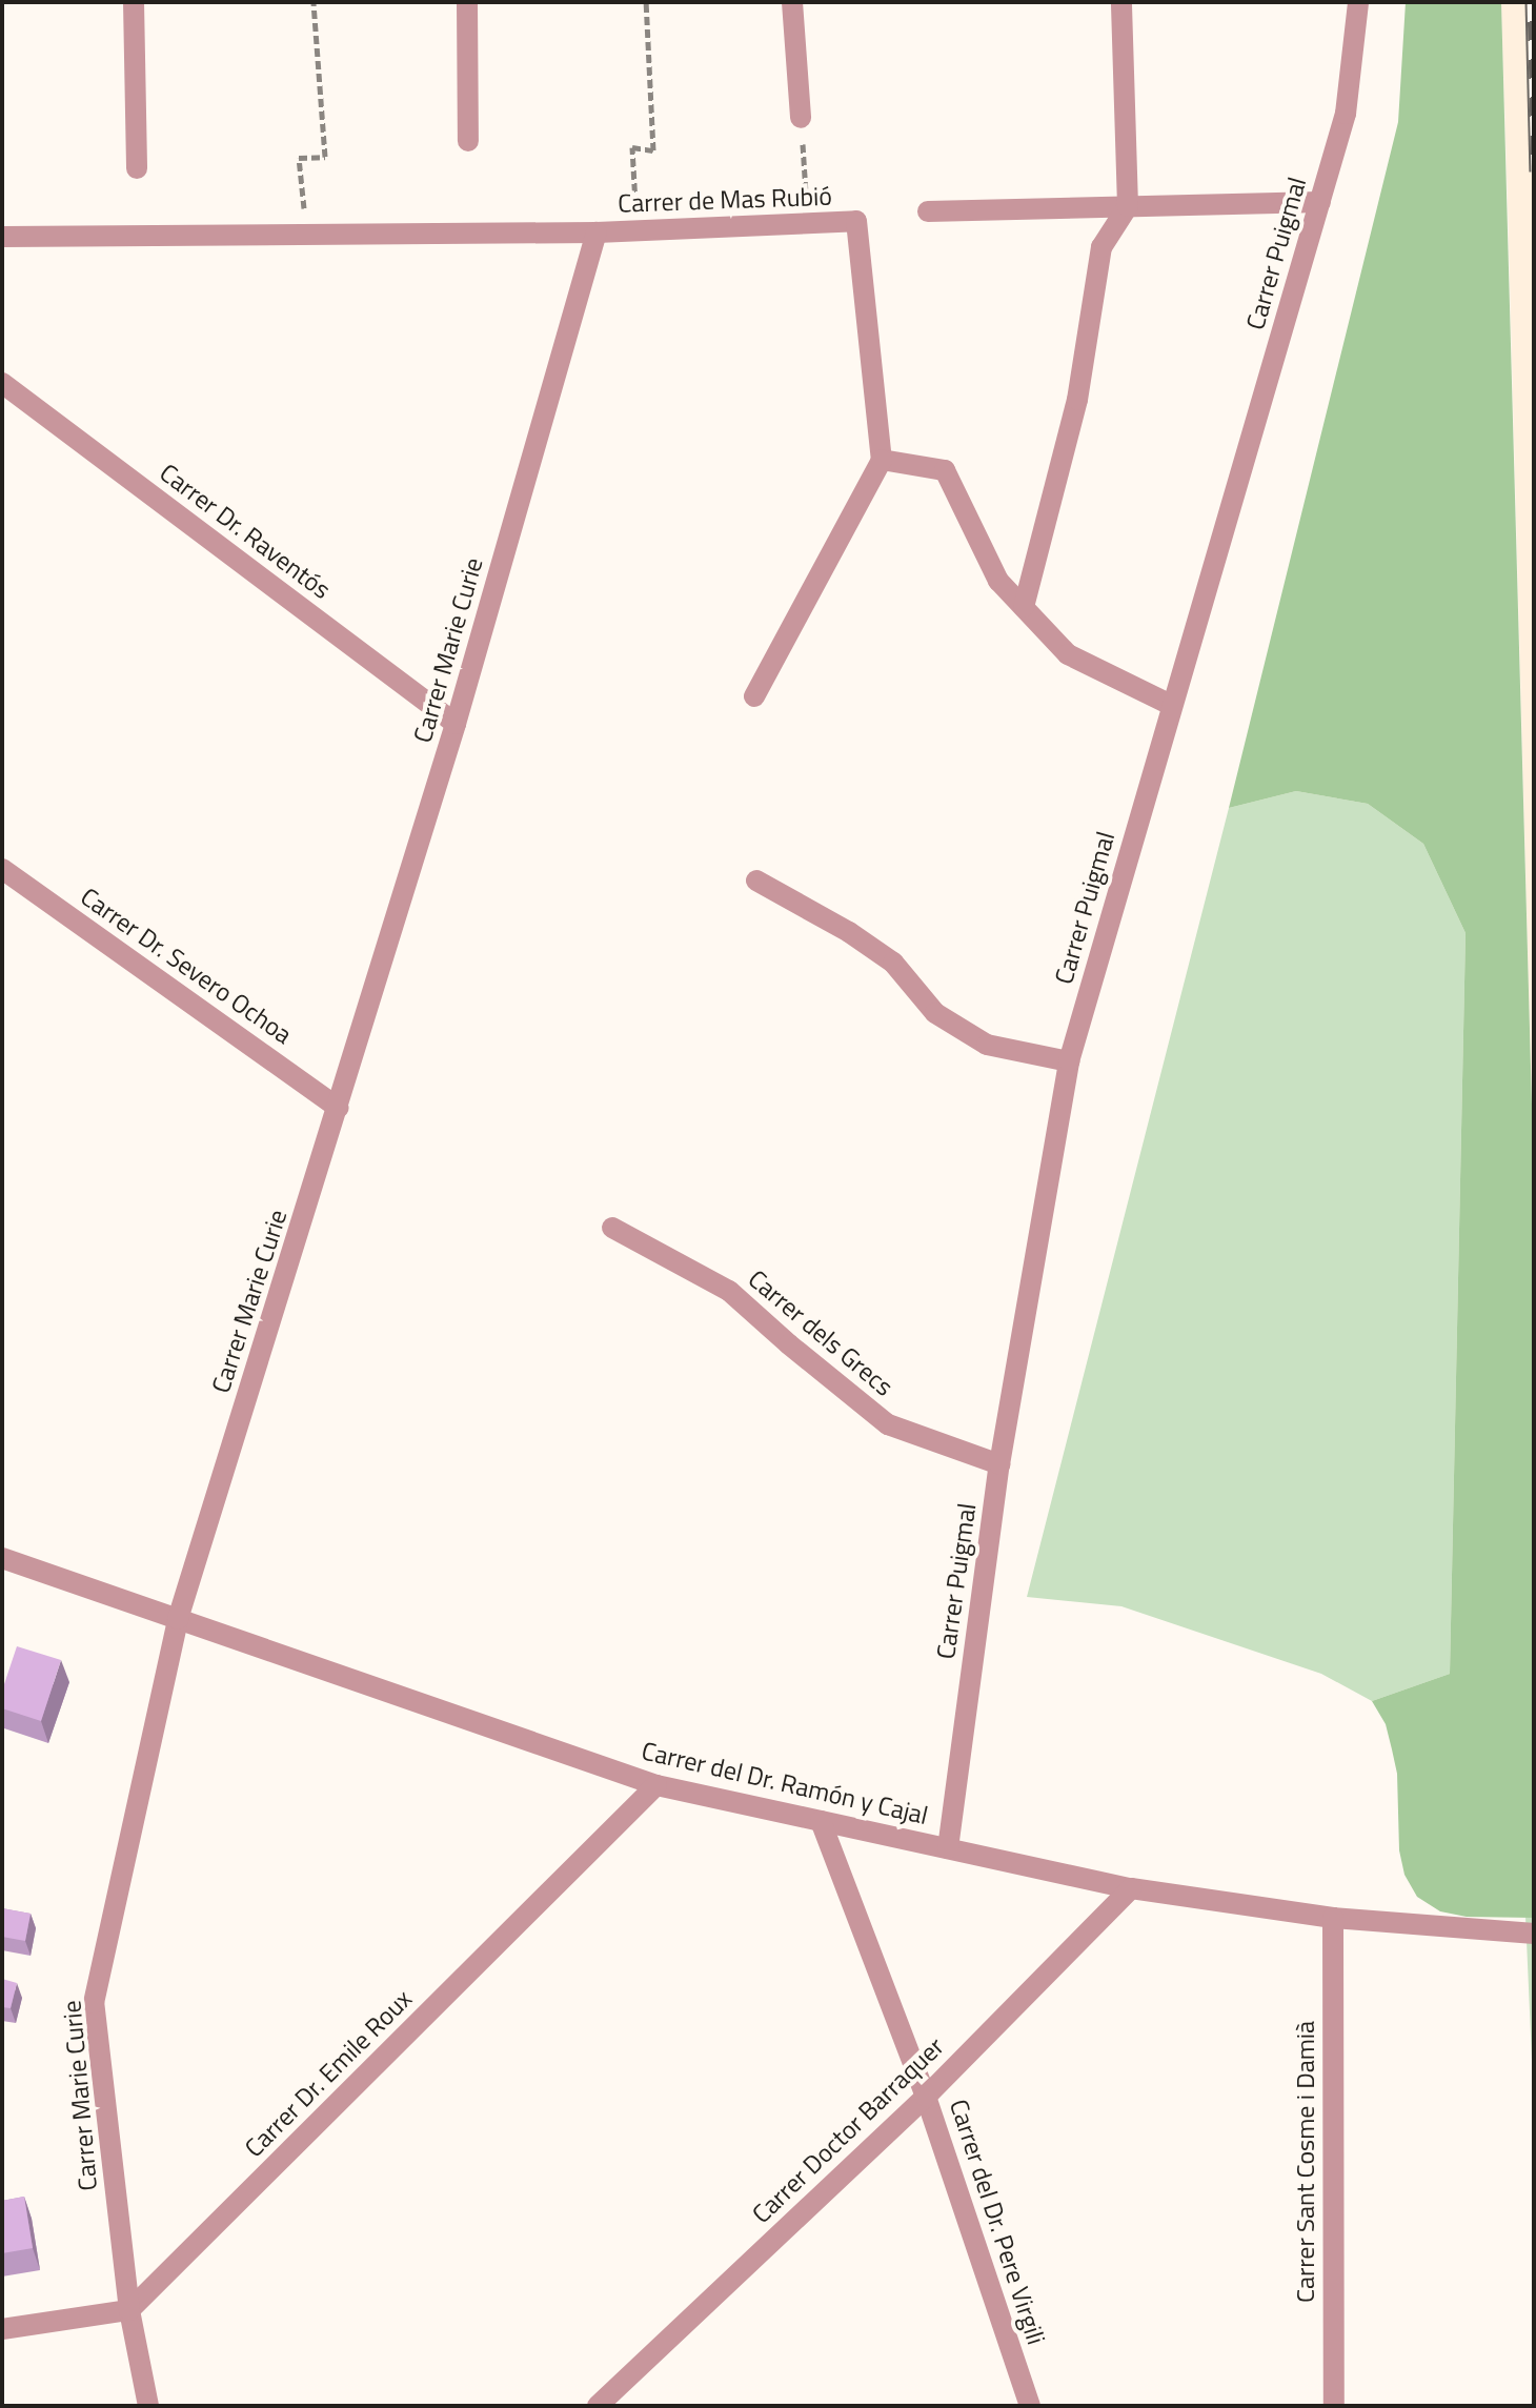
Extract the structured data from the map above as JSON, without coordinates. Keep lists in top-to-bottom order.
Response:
{
  "streets": {
    "street": [
      "Carrer de Mas Rubió",
      "Carrer Puigmal",
      "Carrer Dr. Raventós",
      "Carrer Marie Curie",
      "Carrer Dr. Severo Ochoa",
      "Carrer dels Grecs",
      "Carrer del Dr. Ramón y Cajal",
      "Carrer Dr. Emile Roux",
      "Carrer Doctor Barraquer",
      "Carrer Sant Cosme i Damià",
      "Carrer del Dr. Pere Virgili"
    ]
  },
  "crossings": [
    ["Carrer de Mas Rubió", "Carrer Marie Curie"],
    ["Carrer Puigmal", "Carrer dels Grecs"],
    ["Carrer Puigmal", "Carrer del Dr. Ramón y Cajal"],
    ["Carrer Dr. Raventós", "Carrer Marie Curie"],
    ["Carrer Marie Curie", "Carrer Dr. Severo Ochoa"],
    ["Carrer Marie Curie", "Carrer del Dr. Ramón y Cajal"],
    ["Carrer Marie Curie", "Carrer Dr. Emile Roux"],
    ["Carrer del Dr. Ramón y Cajal", "Carrer Dr. Emile Roux"],
    ["Carrer del Dr. Ramón y Cajal", "Carrer Doctor Barraquer"],
    ["Carrer del Dr. Ramón y Cajal", "Carrer Sant Cosme i Damià"],
    ["Carrer del Dr. Ramón y Cajal", "Carrer del Dr. Pere Virgili"],
    ["Carrer Doctor Barraquer", "Carrer del Dr. Pere Virgili"]
  ]
}
